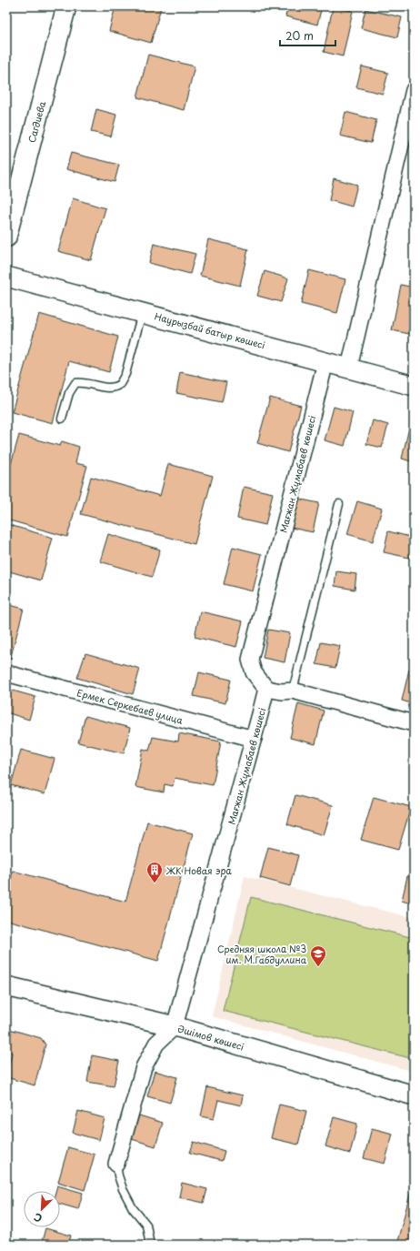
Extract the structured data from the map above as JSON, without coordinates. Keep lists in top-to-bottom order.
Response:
{
  "streets": {
    "street": [
      "Сагдиева",
      "Наурызбай батыр көшесі",
      "Мағжан Жұмабаев көшесі",
      "Ермек Серкебаев улица",
      "Әшімов көшесі"
    ]
  },
  "crossings": [
    ["Наурызбай батыр көшесі", "Мағжан Жұмабаев көшесі"],
    ["Мағжан Жұмабаев көшесі", "Ермек Серкебаев улица"],
    ["Мағжан Жұмабаев көшесі", "Әшімов көшесі"]
  ],
  "places": {
    "building": ["ЖК Новая эра"],
    "school or university": ["Средняя школа №3 им. М.Габдуллина"]
  },
  "scale_bar": "20 m",
  "north": "bottom left"
}
